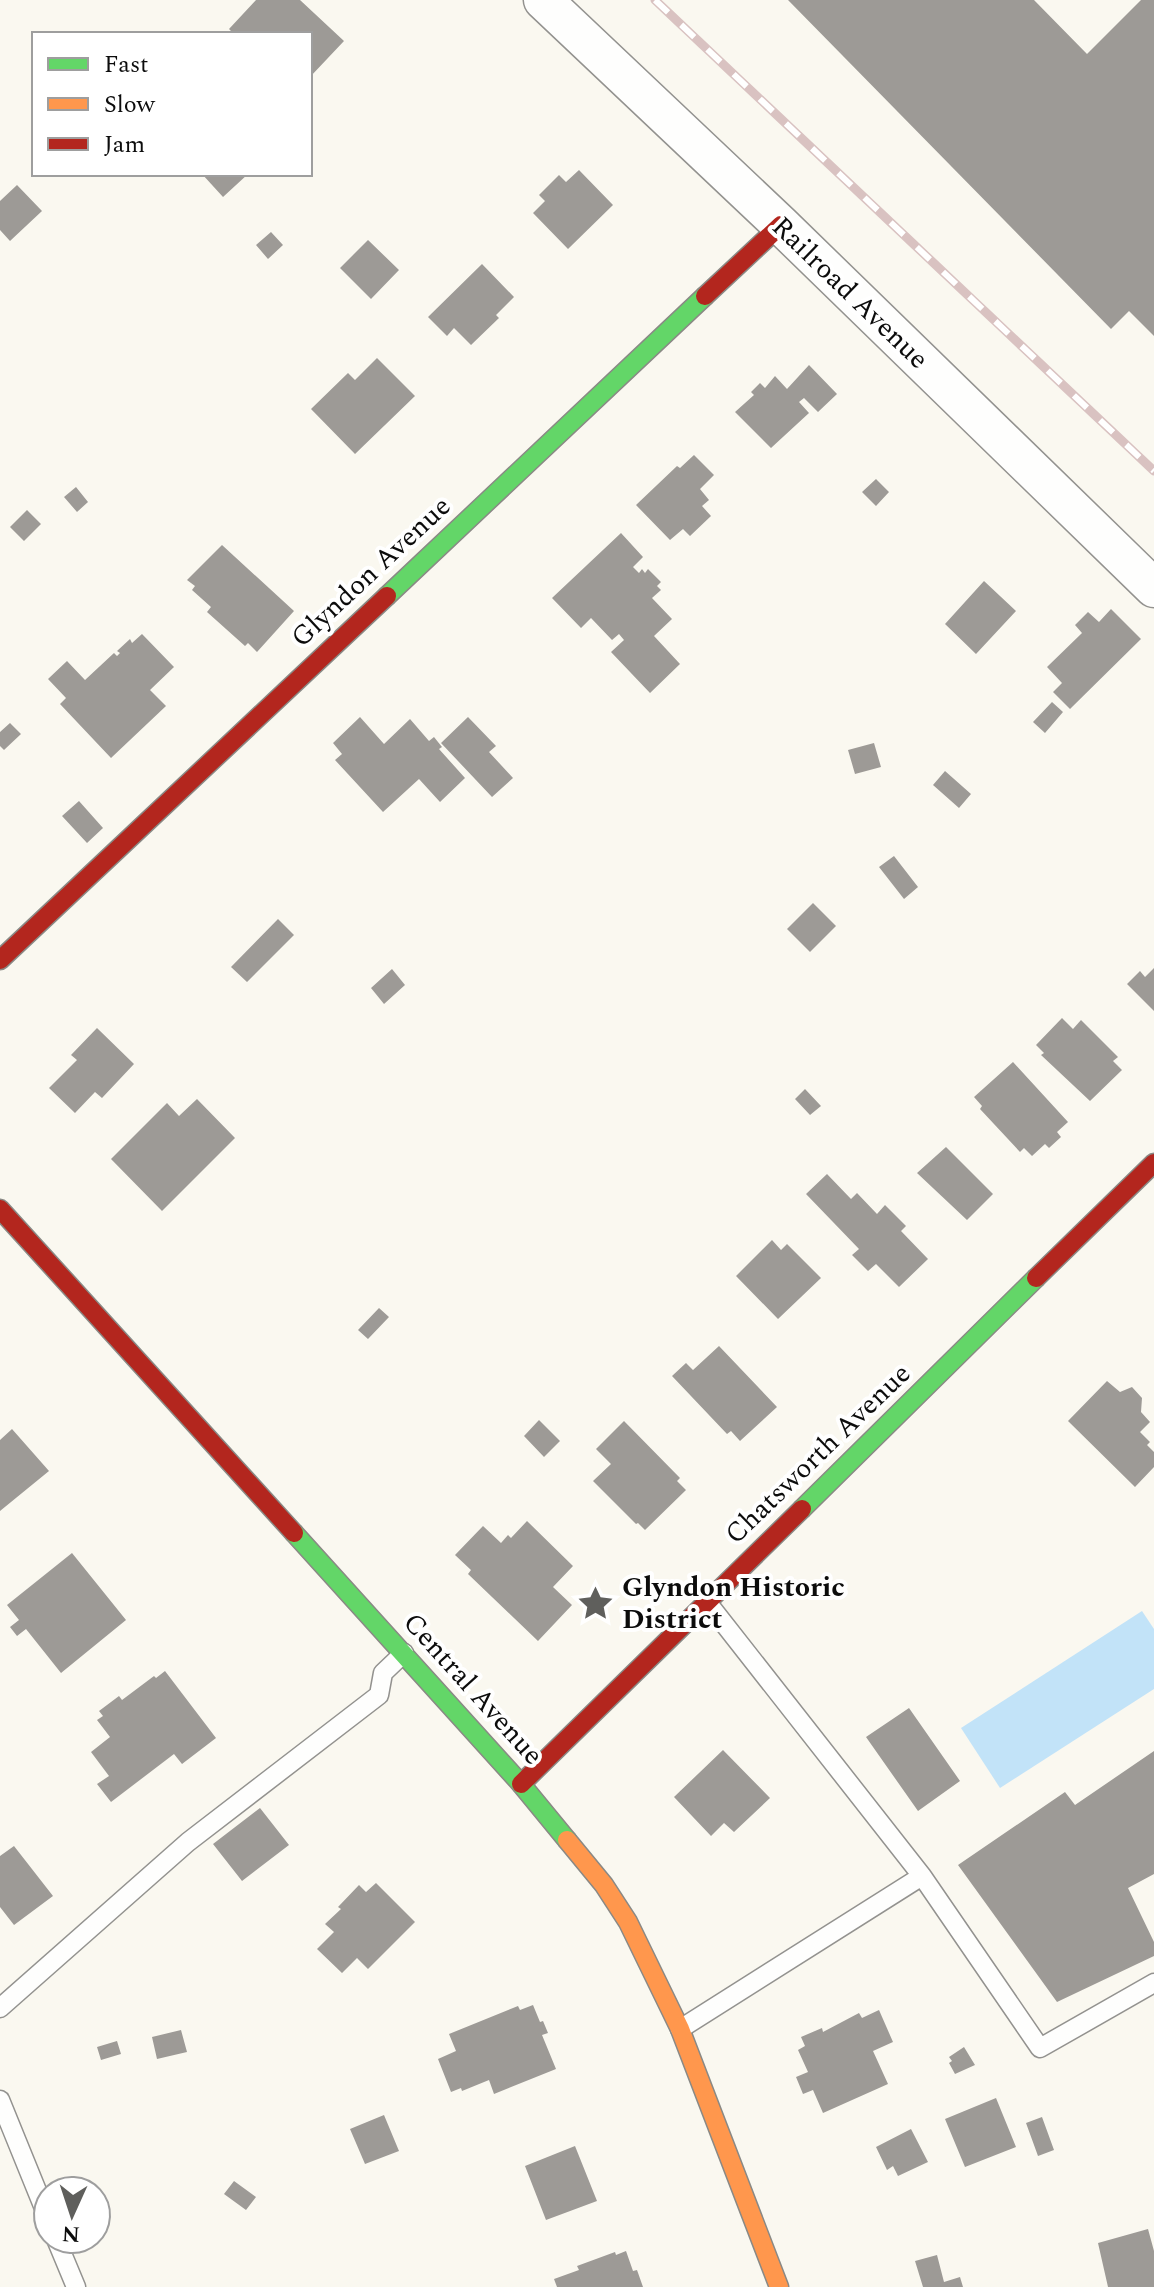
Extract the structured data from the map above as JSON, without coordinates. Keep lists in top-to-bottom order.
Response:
{
  "streets": {
    "street": [
      "Railroad Avenue",
      "Glyndon Avenue",
      "Chatsworth Avenue",
      "Central Avenue"
    ]
  },
  "crossings": [
    ["Railroad Avenue", "Glyndon Avenue"],
    ["Chatsworth Avenue", "Central Avenue"]
  ],
  "places": {
    "place": ["Glyndon Historic District"]
  },
  "legend": ["Fast", "Slow", "Jam"],
  "north": "bottom"
}
